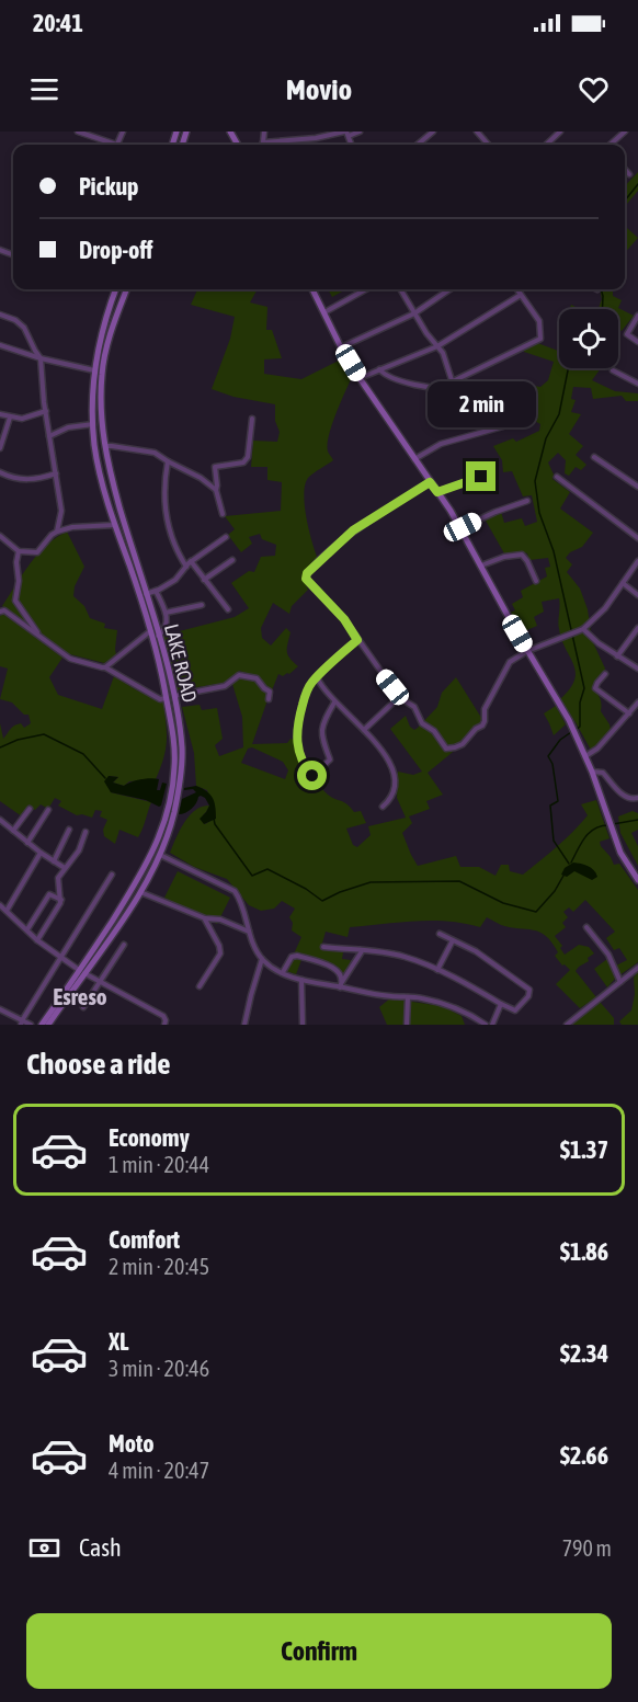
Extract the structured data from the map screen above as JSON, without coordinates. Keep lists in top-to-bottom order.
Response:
{
  "streets": {
    "main road": ["LAKE ROAD"]
  },
  "districts": ["Esreso"],
  "page": {
    "status": "20:41",
    "header": "Movio",
    "banner": ["Pickup", "Drop-off"],
    "bubble": "2 min",
    "heading": "Choose a ride",
    "list": [
      {
        "name": "Economy",
        "note": "1 min · 20:44",
        "value": "$1.37"
      },
      {
        "name": "Comfort",
        "note": "2 min · 20:45",
        "value": "$1.86"
      },
      {
        "name": "XL",
        "note": "3 min · 20:46",
        "value": "$2.34"
      },
      {
        "name": "Moto",
        "note": "4 min · 20:47",
        "value": "$2.66"
      }
    ],
    "pay": ["Cash", "790 m"],
    "buttons": "Confirm"
  }
}
